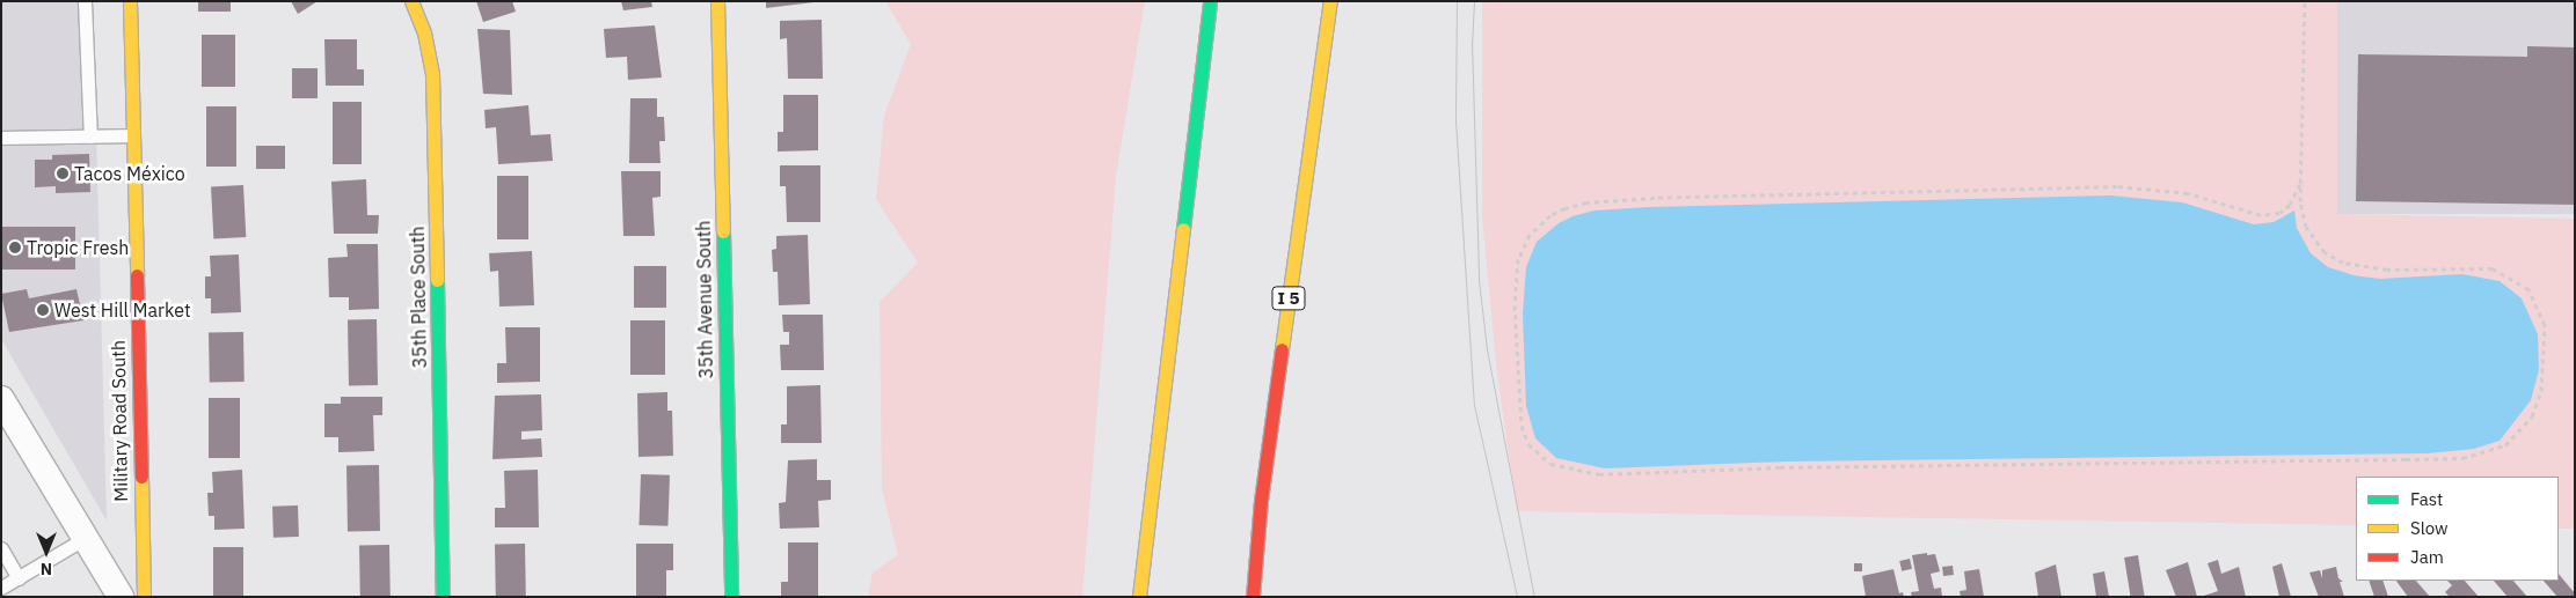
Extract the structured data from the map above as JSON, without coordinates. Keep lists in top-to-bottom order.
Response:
{
  "streets": {
    "main road": [
      "35th Place South",
      "I 5",
      "35th Avenue South",
      "Military Road South"
    ]
  },
  "places": ["Tacos México", "Tropic Fresh", "West Hill Market"],
  "legend": ["Fast", "Slow", "Jam"],
  "north": "bottom"
}
